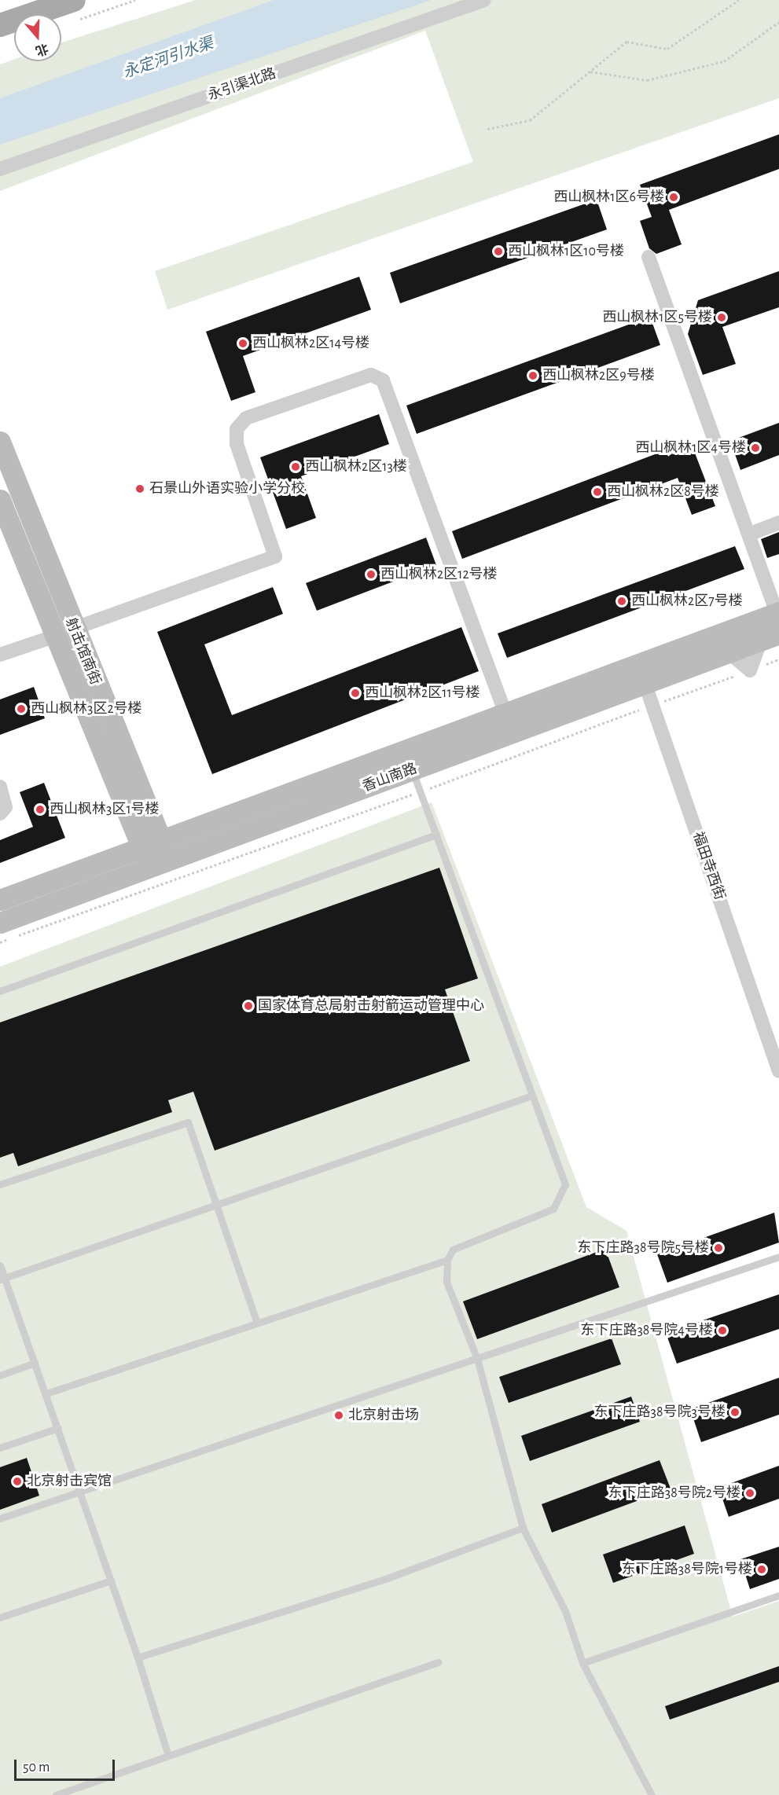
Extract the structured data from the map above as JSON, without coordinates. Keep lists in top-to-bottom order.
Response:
{
  "streets": {
    "main road": ["射击馆南街", "香山南路"],
    "street": ["永引渠北路", "福田寺西街"]
  },
  "crossings": [
    ["射击馆南街", "香山南路"],
    ["香山南路", "福田寺西街"]
  ],
  "water": ["永定河引水渠"],
  "places": [
    "西山枫林1区6号楼",
    "西山枫林1区10号楼",
    "西山枫林1区5号楼",
    "西山枫林2区14号楼",
    "西山枫林2区9号楼",
    "西山枫林1区4号楼",
    "西山枫林2区13楼",
    "石景山外语实验小学分校",
    "西山枫林2区8号楼",
    "西山枫林2区12号楼",
    "西山枫林2区7号楼",
    "西山枫林2区11号楼",
    "西山枫林3区2号楼",
    "西山枫林3区1号楼",
    "国家体育总局射击射箭运动管理中心",
    "东下庄路38号院5号楼",
    "东下庄路38号院4号楼",
    "东下庄路38号院3号楼",
    "北京射击场",
    "北京射击宾馆",
    "东下庄路38号院2号楼",
    "东下庄路38号院1号楼"
  ],
  "scale_bar": "50 m",
  "north": "bottom"
}
